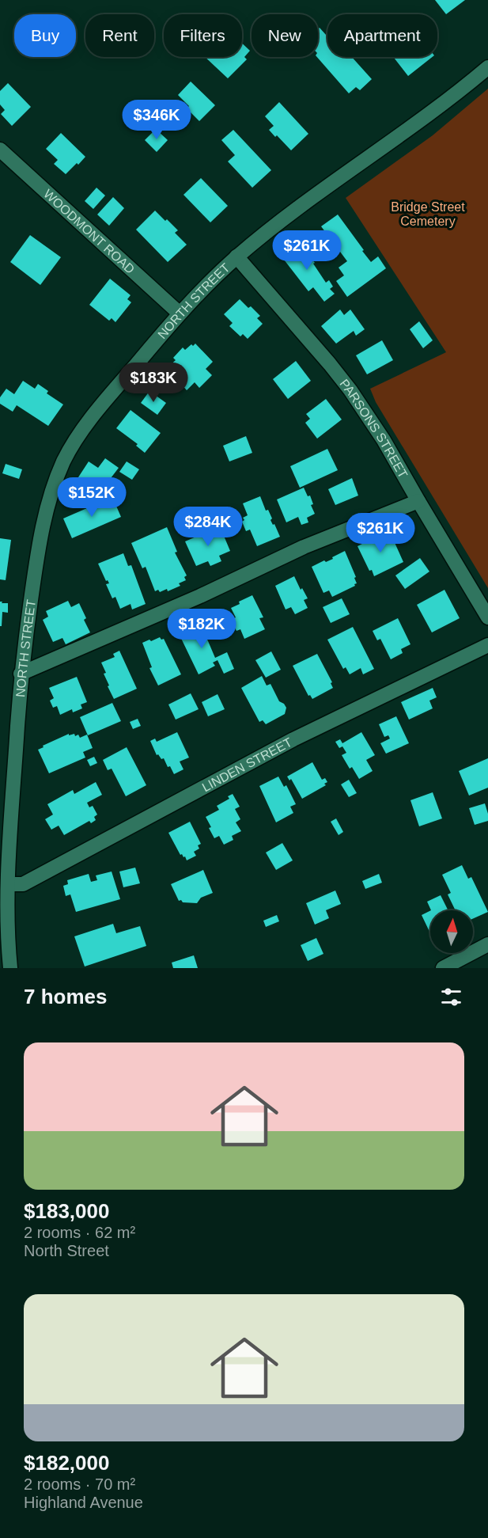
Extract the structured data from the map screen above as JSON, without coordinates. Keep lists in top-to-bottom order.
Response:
{
  "streets": {
    "street": [
      "WOODMONT ROAD",
      "NORTH STREET",
      "PARSONS STREET",
      "LINDEN STREET"
    ]
  },
  "crossings": [
    ["WOODMONT ROAD", "NORTH STREET"],
    ["NORTH STREET", "PARSONS STREET"],
    ["NORTH STREET", "LINDEN STREET"]
  ],
  "parks": ["Bridge Street Cemetery"],
  "north": "top",
  "page": {
    "chip": [
      "Buy",
      "Rent",
      "Filters",
      "New",
      "Apartment"
    ],
    "price": [
      "$346K",
      "$261K",
      "$183K",
      "$152K",
      "$284K",
      "$261K",
      "$182K"
    ],
    "heading": "7 homes",
    "list": [
      {
        "name": "$183,000",
        "note": "2 rooms · 62 m² · North Street"
      },
      {
        "name": "$182,000",
        "note": "2 rooms · 70 m² · Highland Avenue"
      }
    ]
  }
}
